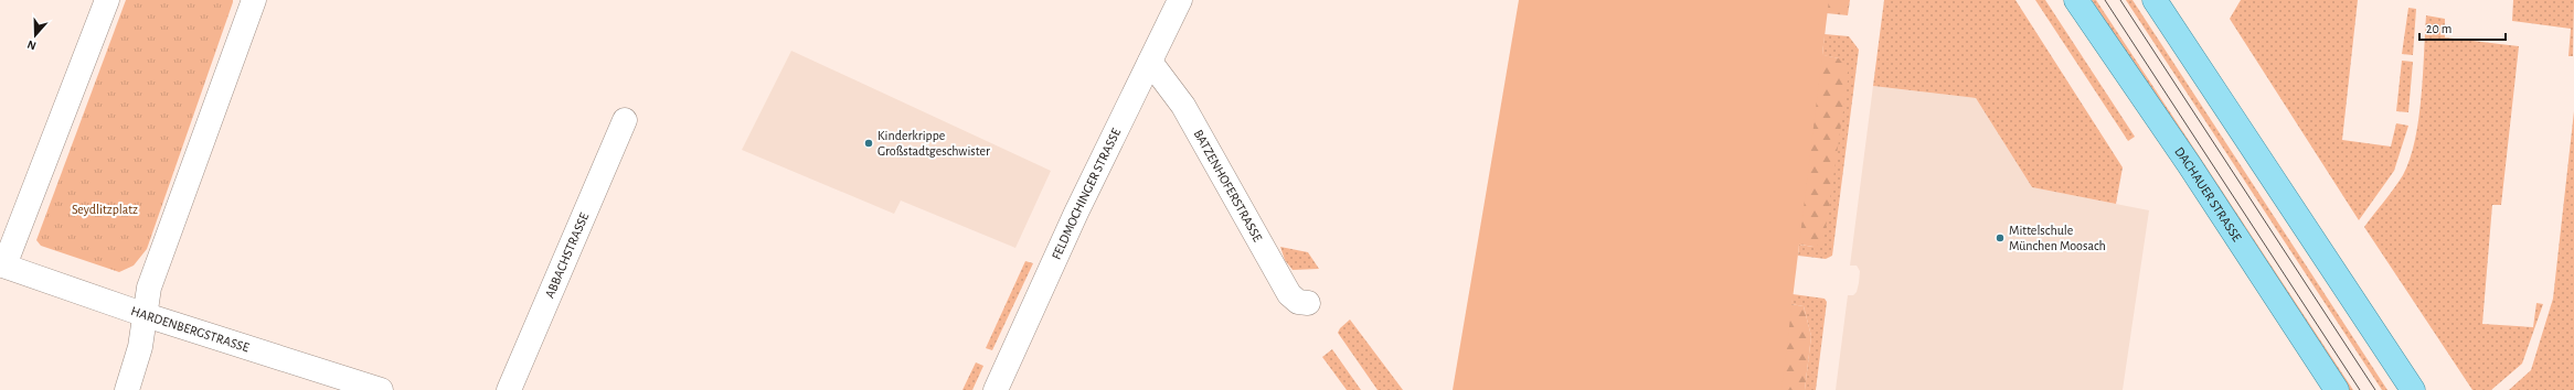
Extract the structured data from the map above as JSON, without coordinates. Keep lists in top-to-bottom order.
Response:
{
  "streets": {
    "main road": ["DACHAUER STRASSE"],
    "street": [
      "BATZENHOFERSTRASSE",
      "FELDMOCHINGER STRASSE",
      "ABBACHSTRASSE",
      "HARDENBERGSTRASSE"
    ]
  },
  "crossings": [
    ["BATZENHOFERSTRASSE", "FELDMOCHINGER STRASSE"]
  ],
  "parks": ["Seydlitzplatz"],
  "places": ["Kinderkrippe Großstadtgeschwister", "Mittelschule München Moosach"],
  "scale_bar": "20 m",
  "north": "bottom"
}
